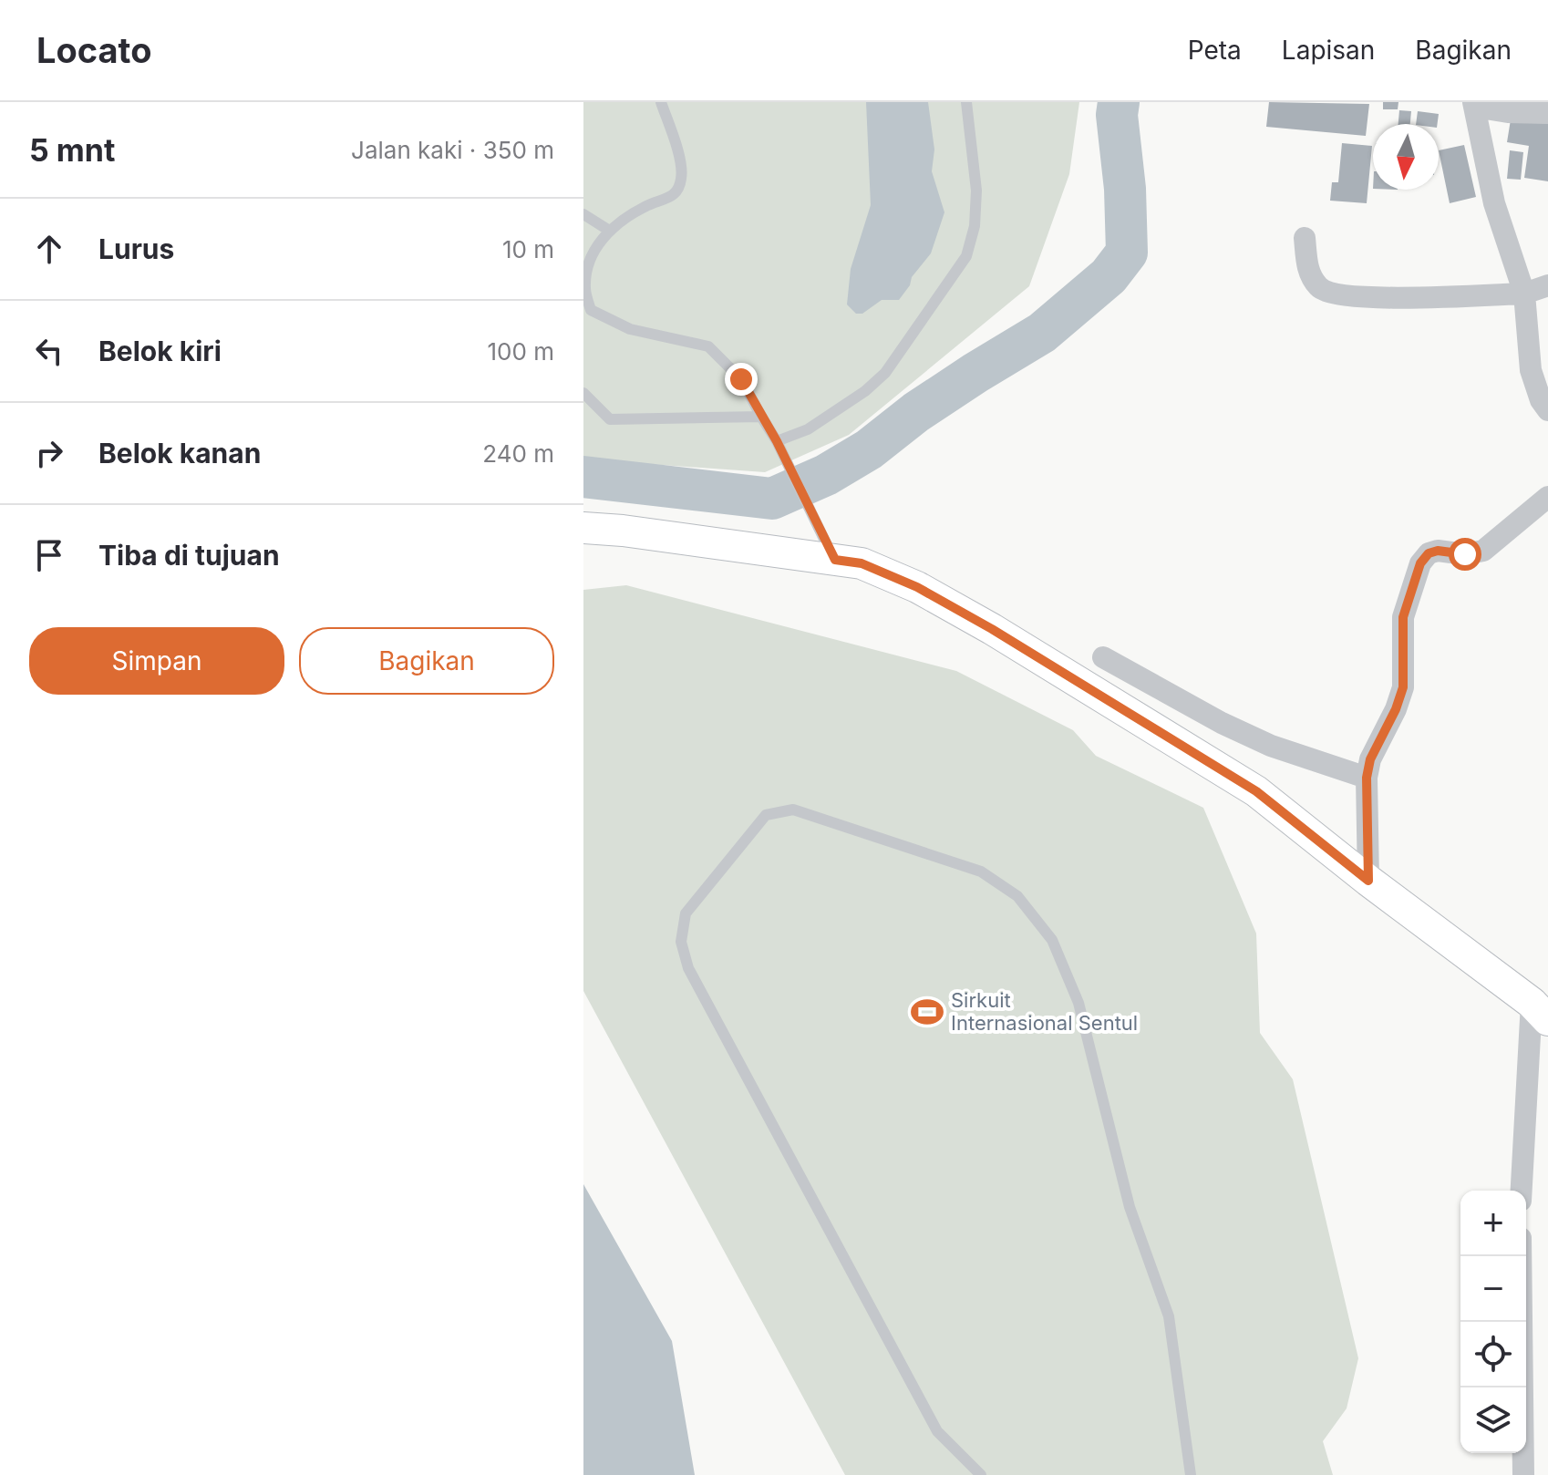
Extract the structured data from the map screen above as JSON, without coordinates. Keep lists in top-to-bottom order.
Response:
{
  "places": {
    "sports": ["Sirkuit Internasional Sentul"]
  },
  "north": "bottom",
  "page": {
    "header": "Locato",
    "nav": ["Peta", "Lapisan", "Bagikan"],
    "heading": ["5 mnt", "Jalan kaki · 350 m"],
    "list": [
      ["Lurus", "10 m"],
      ["Belok kiri", "100 m"],
      ["Belok kanan", "240 m"],
      "Tiba di tujuan"
    ],
    "buttons": ["Simpan", "Bagikan"],
    "map_buttons": ["+", "−"]
  }
}
